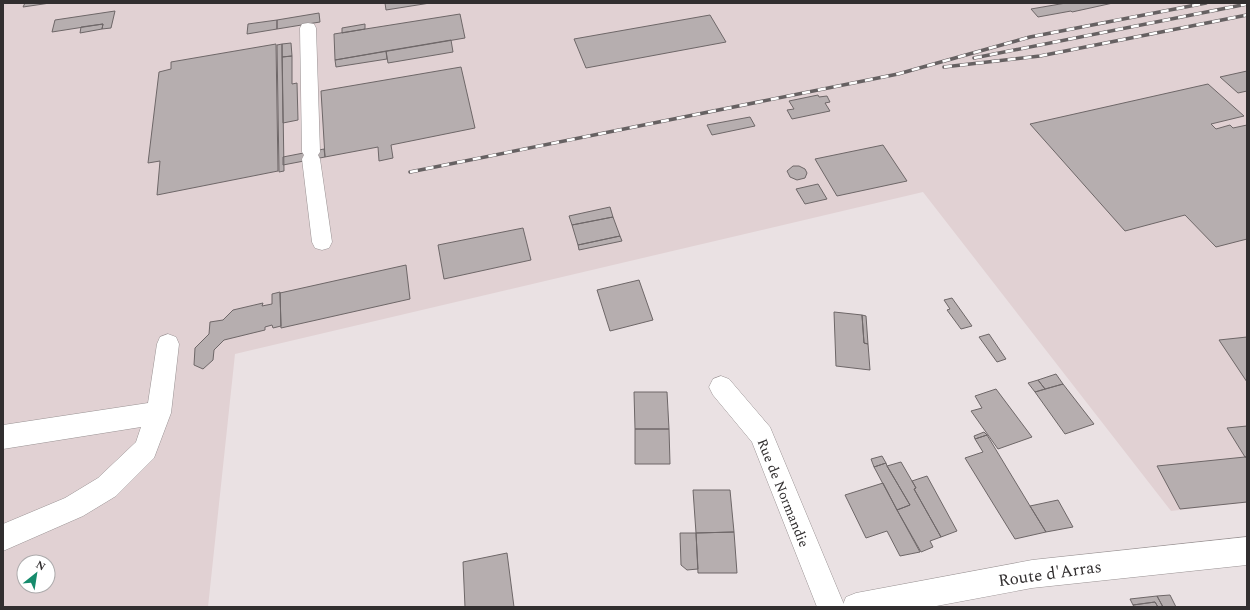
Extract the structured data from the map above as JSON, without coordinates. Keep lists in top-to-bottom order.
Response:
{
  "streets": {
    "main road": ["Rue de Normandie", "Route d'Arras"]
  },
  "north": "top right"
}
